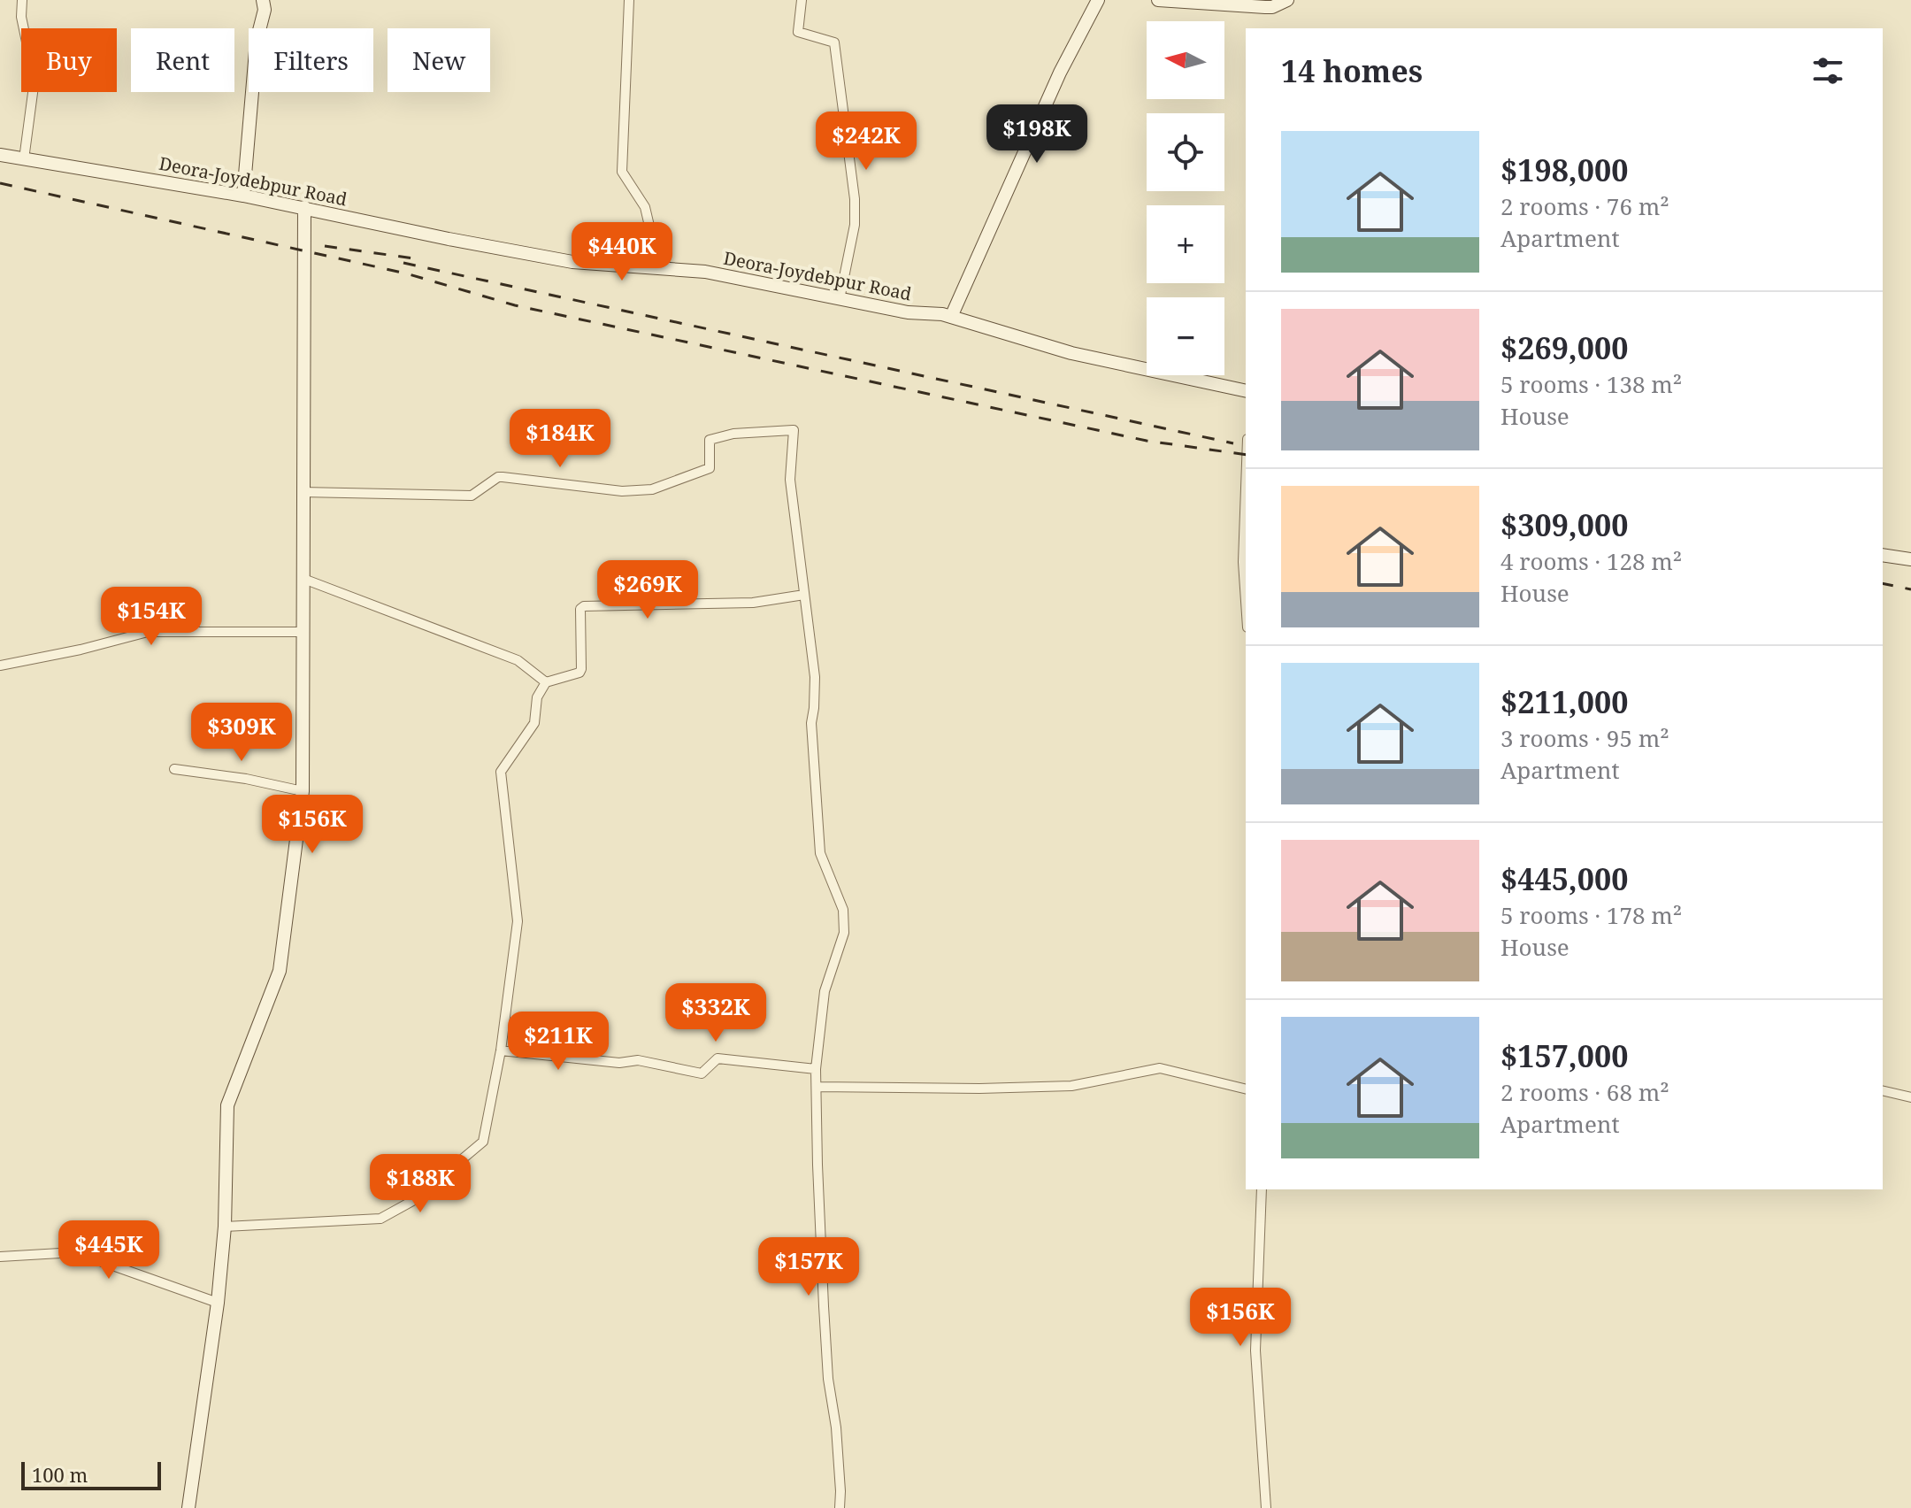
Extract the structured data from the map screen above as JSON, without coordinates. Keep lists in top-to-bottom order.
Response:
{
  "streets": {
    "street": ["Deora-Joydebpur Road"]
  },
  "scale_bar": "100 m",
  "north": "left",
  "page": {
    "map_buttons": ["+", "−"],
    "chip": [
      "Buy",
      "Rent",
      "Filters",
      "New"
    ],
    "heading": "14 homes",
    "price": [
      "$198K",
      "$242K",
      "$440K",
      "$184K",
      "$269K",
      "$154K",
      "$309K",
      "$156K",
      "$332K",
      "$211K",
      "$188K",
      "$445K",
      "$157K",
      "$156K"
    ],
    "list": [
      {
        "name": "$198,000",
        "note": "2 rooms · 76 m² · Apartment"
      },
      {
        "name": "$269,000",
        "note": "5 rooms · 138 m² · House"
      },
      {
        "name": "$309,000",
        "note": "4 rooms · 128 m² · House"
      },
      {
        "name": "$211,000",
        "note": "3 rooms · 95 m² · Apartment"
      },
      {
        "name": "$445,000",
        "note": "5 rooms · 178 m² · House"
      },
      {
        "name": "$157,000",
        "note": "2 rooms · 68 m² · Apartment"
      }
    ],
    "scale": "100 m"
  }
}
